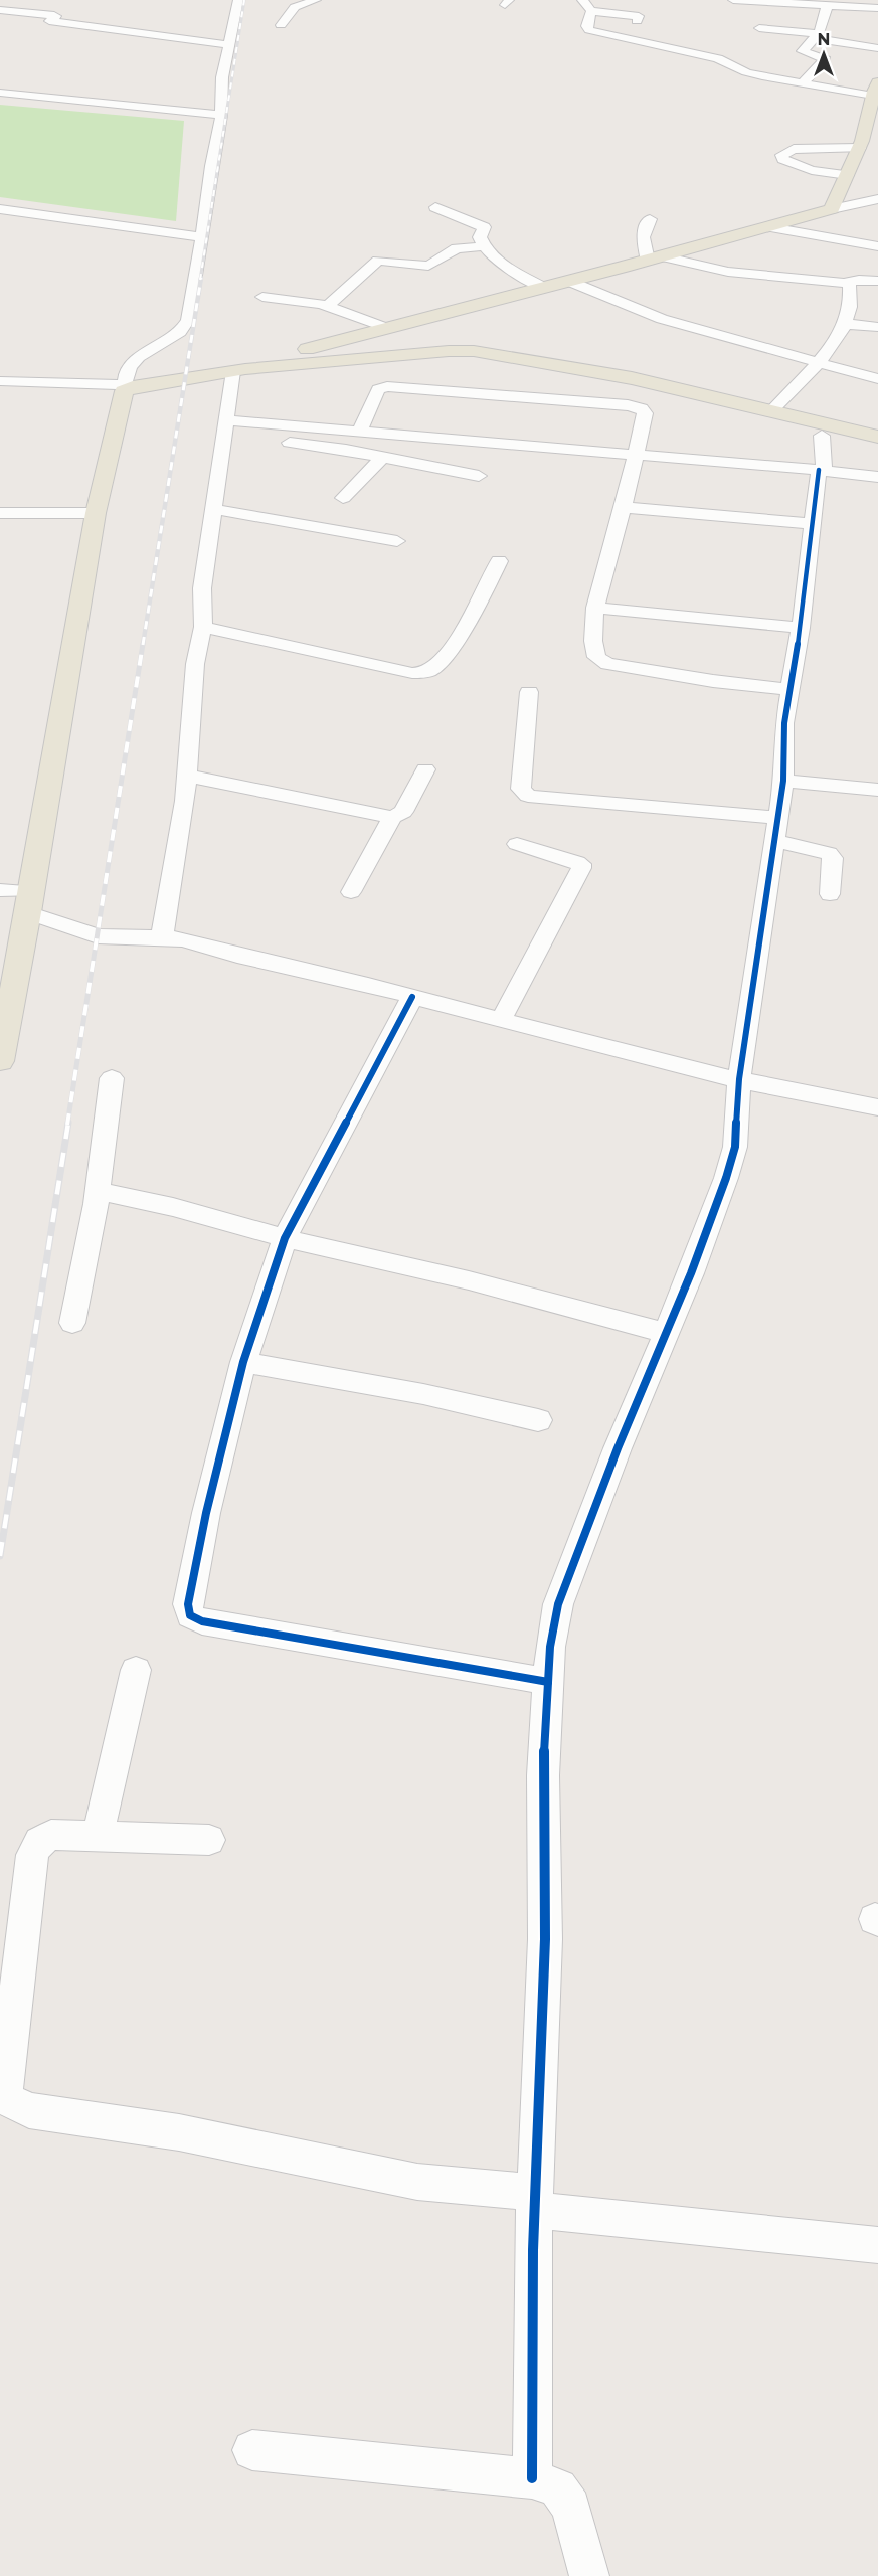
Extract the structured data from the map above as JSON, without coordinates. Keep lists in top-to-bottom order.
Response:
{
  "north": "top"
}
